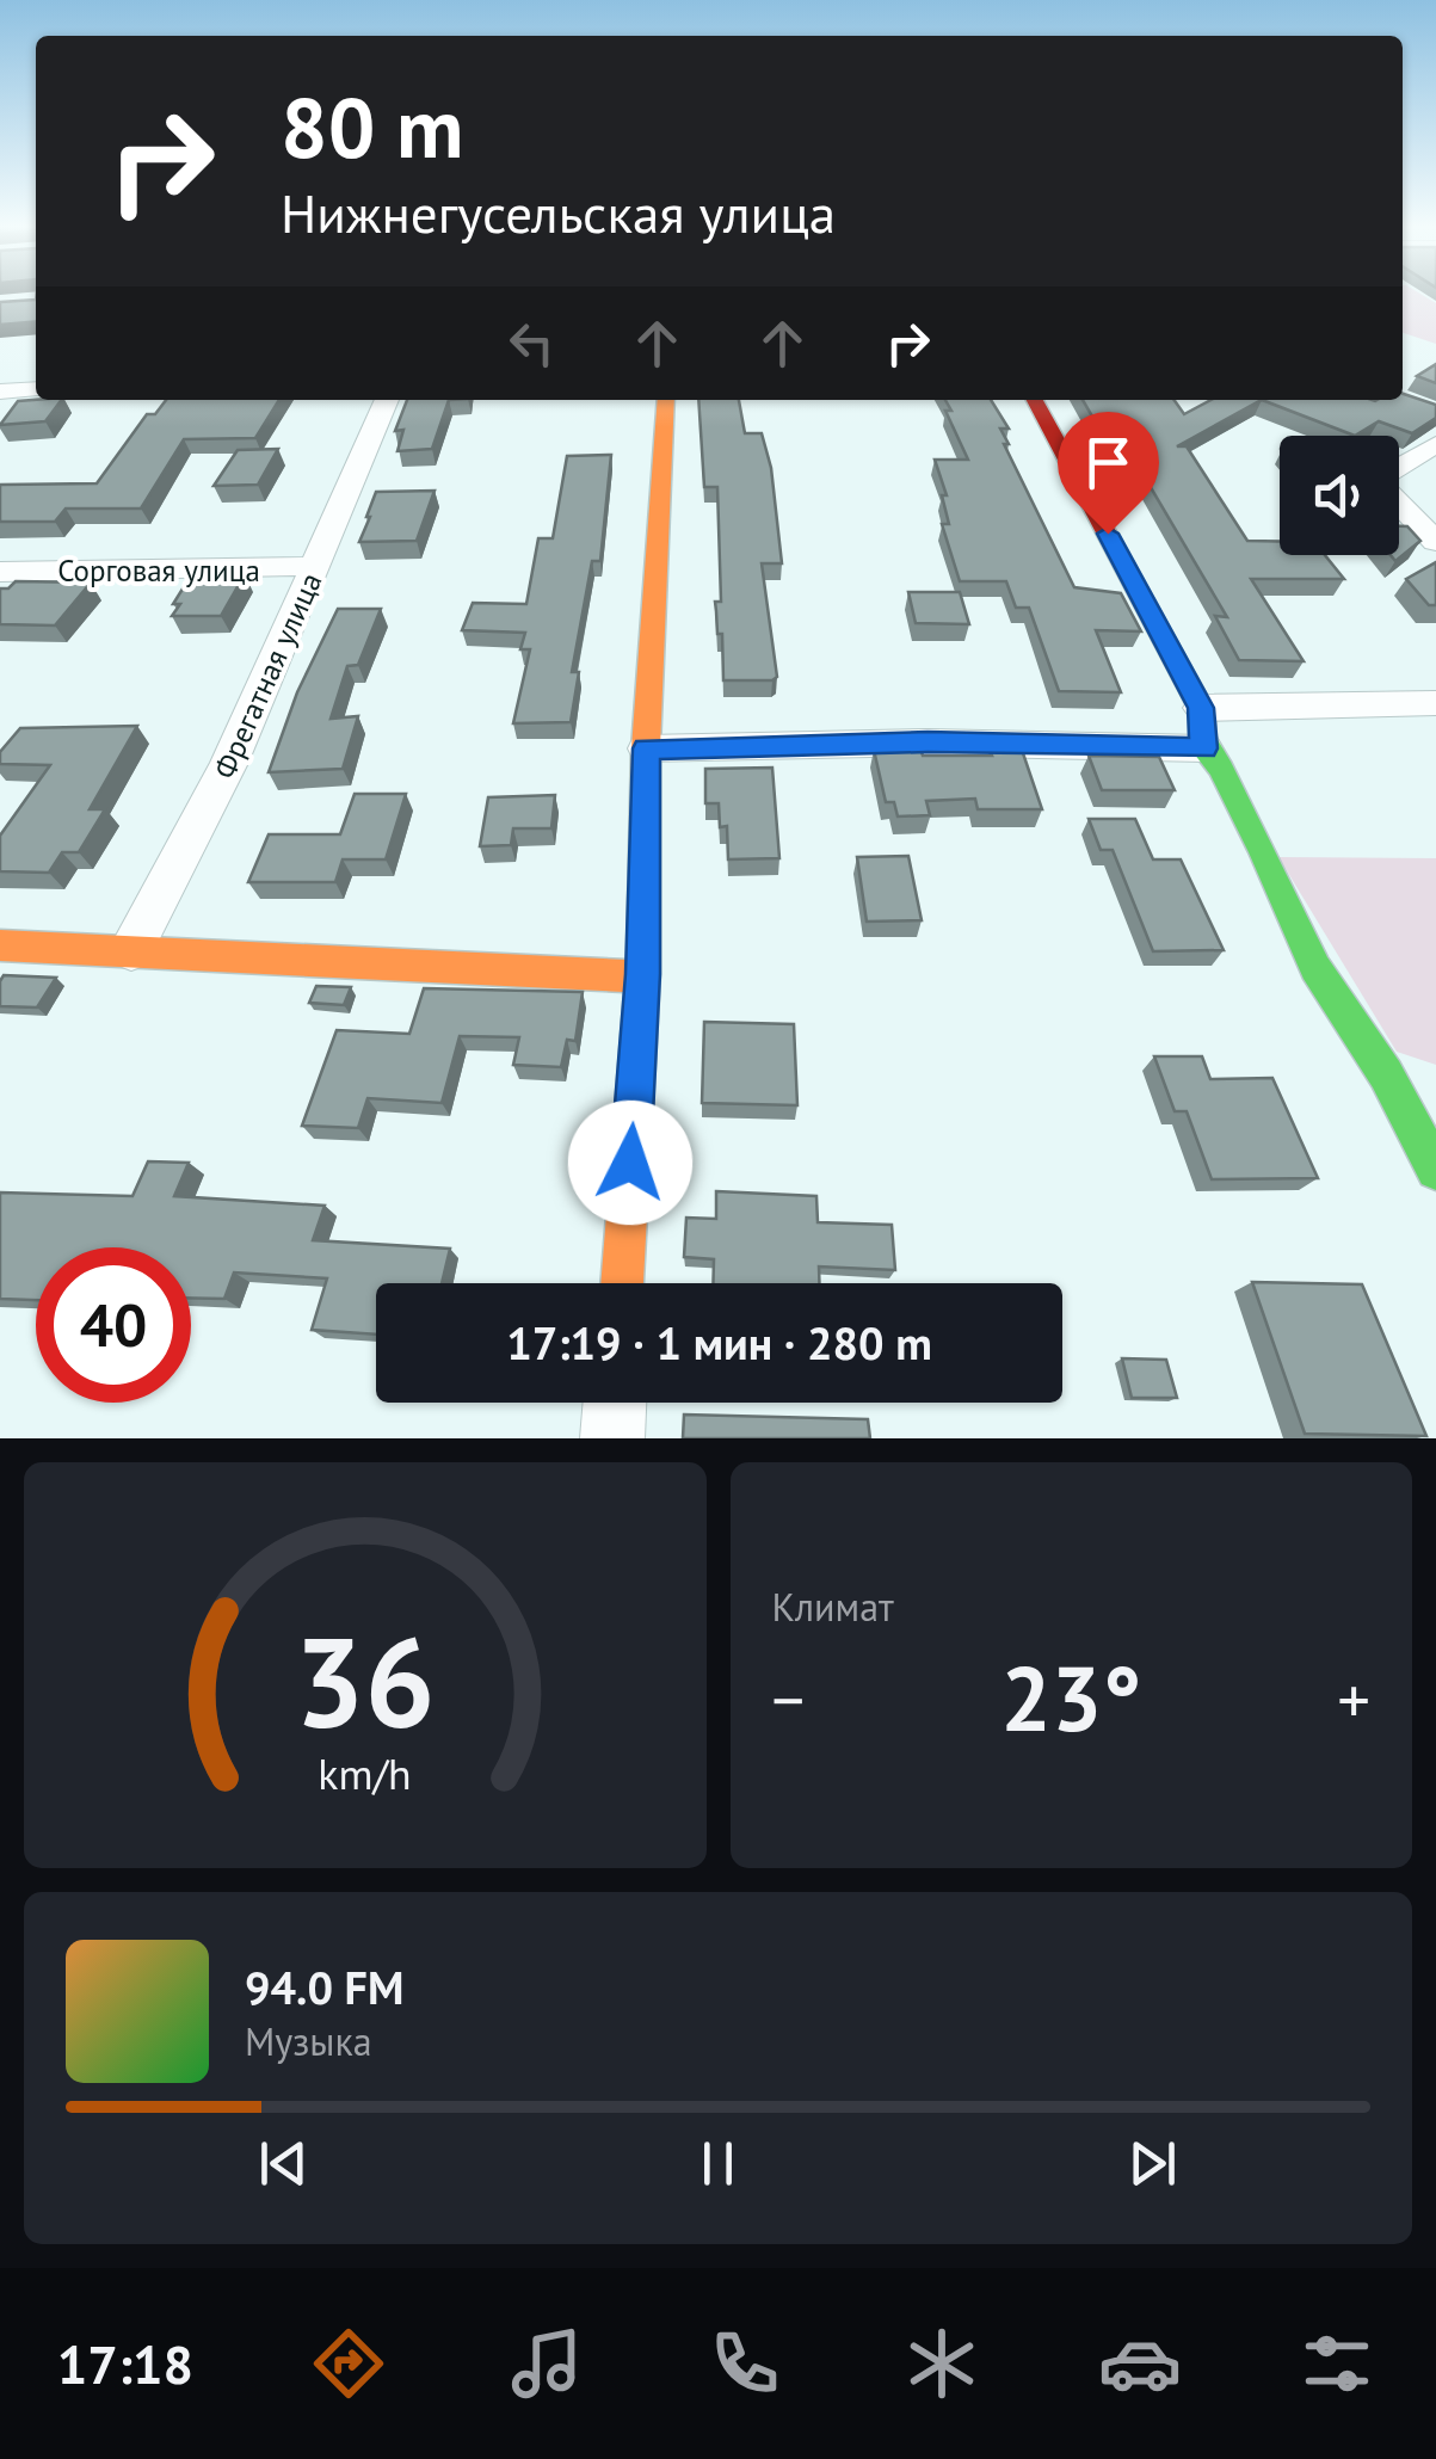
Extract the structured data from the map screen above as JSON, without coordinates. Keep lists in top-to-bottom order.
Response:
{
  "streets": {
    "street": ["Сорговая улица", "Фрегатная улица"]
  },
  "crossings": [
    ["Сорговая улица", "Фрегатная улица"]
  ],
  "page": {
    "turn": ["80 m", "Нижнегусельская улица"],
    "limit": "40",
    "trip": "17:19 · 1 мин · 280 m",
    "tile": "Климат",
    "heat": ["−", "23°", "+"],
    "song": ["94.0 FM", "Музыка"],
    "tabs": "17:18",
    "gauge": ["36", "km/h"]
  }
}
